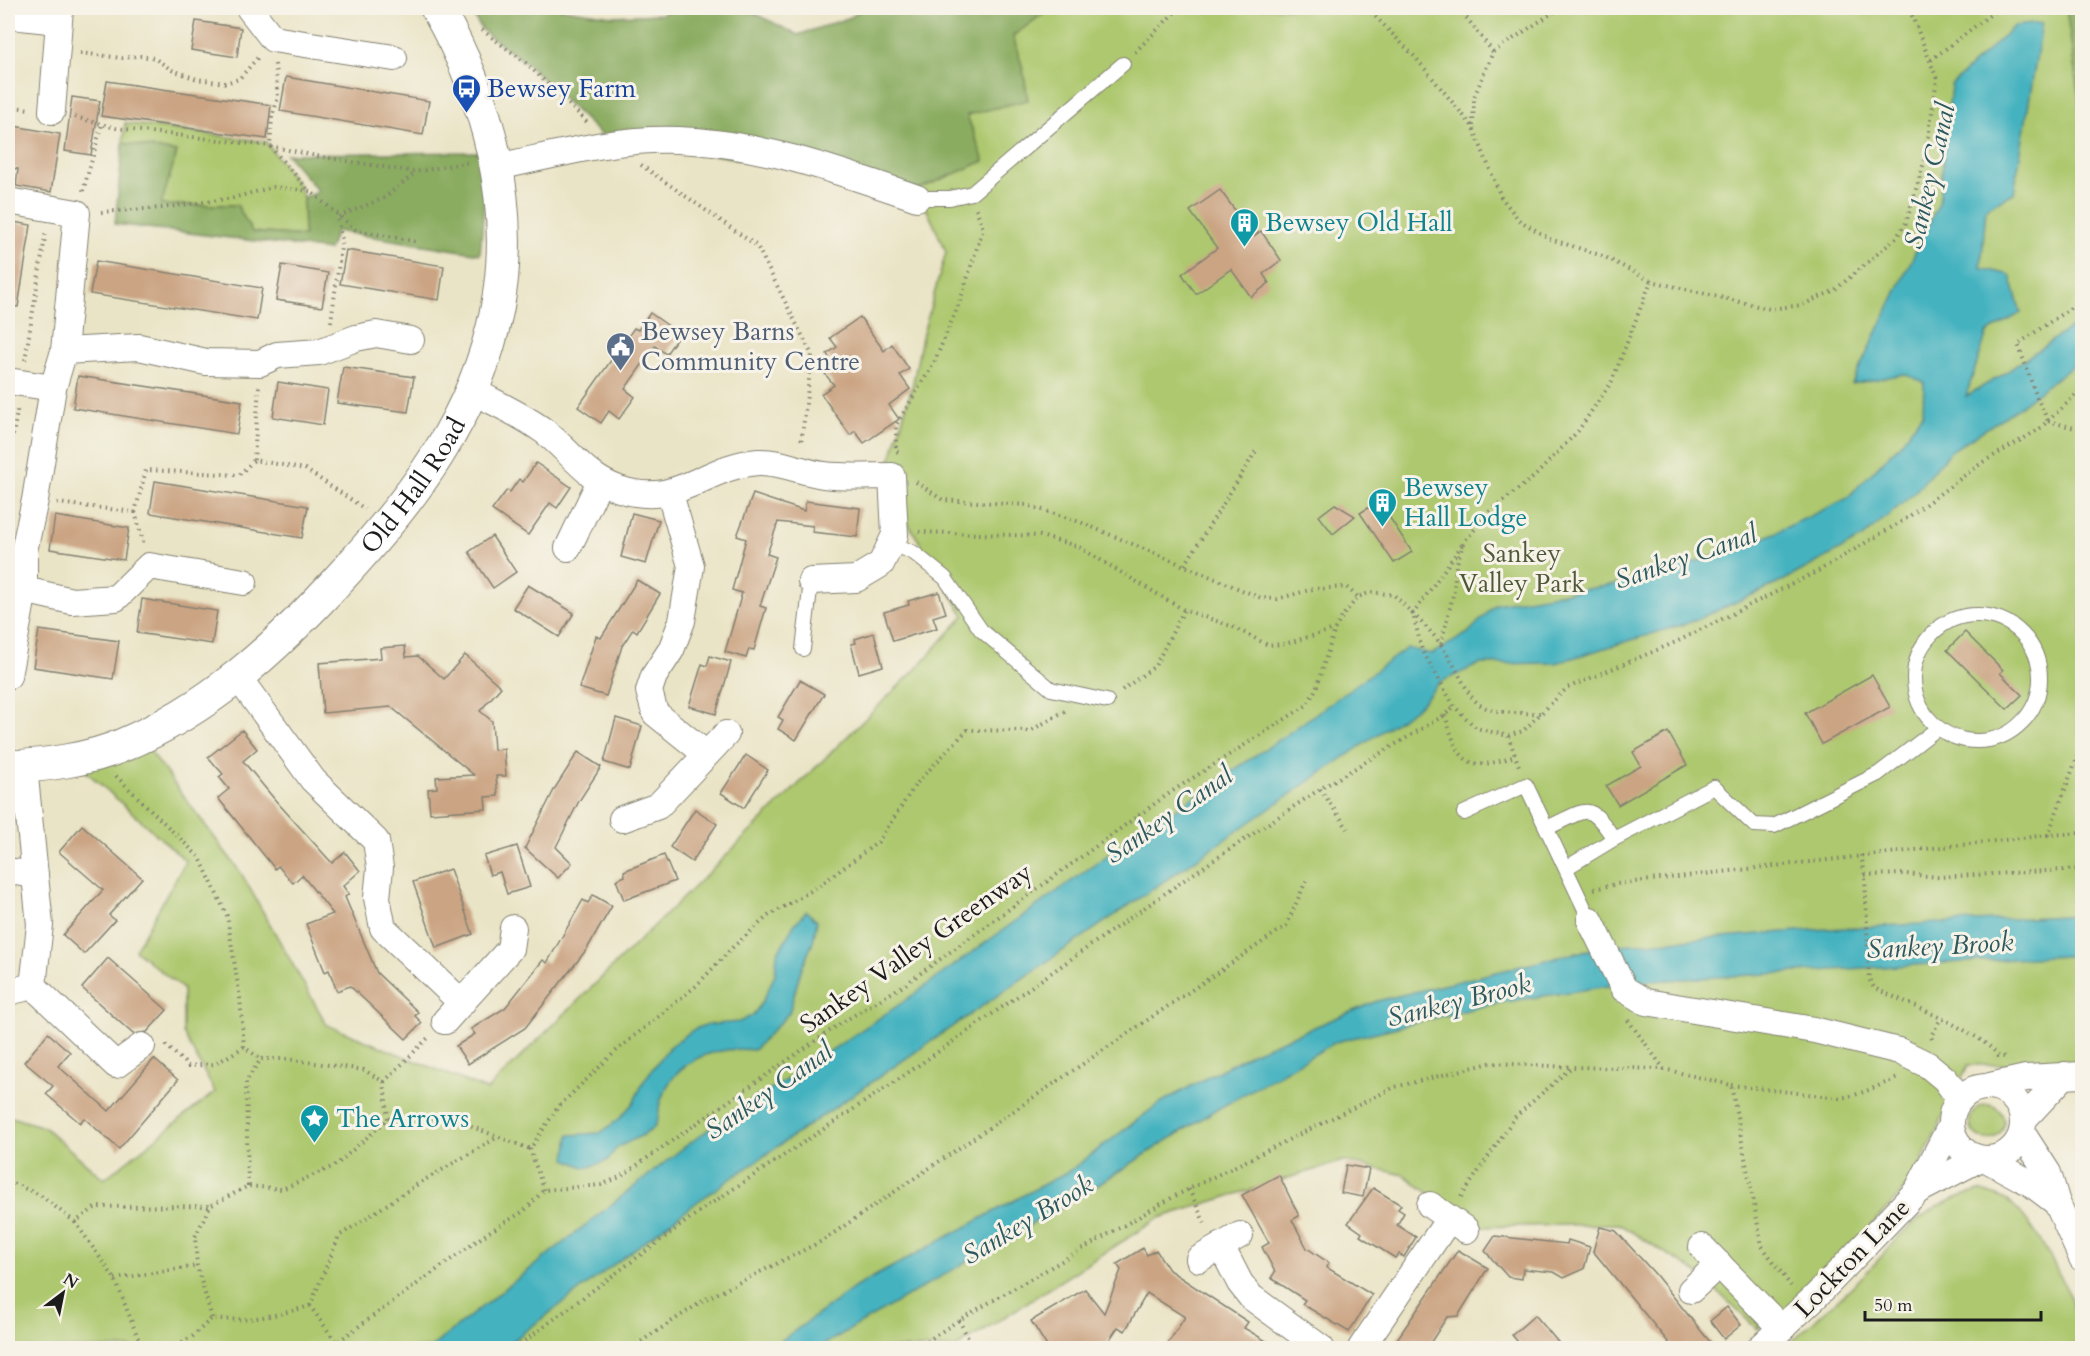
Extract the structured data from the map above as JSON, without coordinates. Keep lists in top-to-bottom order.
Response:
{
  "streets": {
    "street": ["Old Hall Road", "Lockton Lane"],
    "path": ["Sankey Valley Greenway"]
  },
  "water": ["Sankey Canal", "Sankey Brook"],
  "parks": ["Sankey Valley Park"],
  "places": {
    "bus stop": ["Bewsey Farm"],
    "building": ["Bewsey Old Hall", "Bewsey Hall Lodge"],
    "public building": ["Bewsey Barns Community Centre"],
    "place": ["The Arrows"]
  },
  "scale_bar": "50 m",
  "north": "top right"
}
